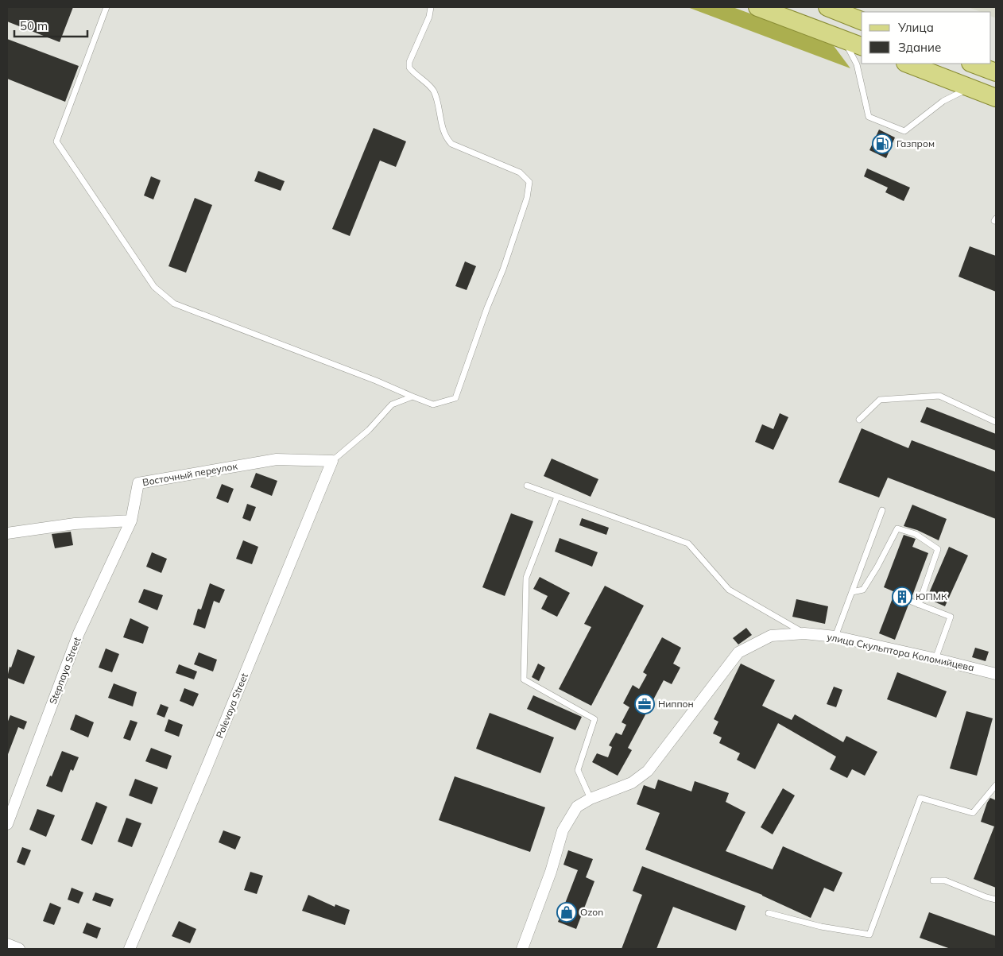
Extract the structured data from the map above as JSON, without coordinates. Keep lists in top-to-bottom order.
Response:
{
  "streets": {
    "street": [
      "Восточный переулок",
      "улица Скульптора Коломийцева",
      "Stepnaya Street",
      "Polevaya Street"
    ]
  },
  "crossings": [
    ["Восточный переулок", "Stepnaya Street"],
    ["Восточный переулок", "Polevaya Street"]
  ],
  "places": {
    "fuel station": ["Газпром"],
    "building": ["ЮПМК"],
    "office": ["Ниппон"],
    "shop": ["Ozon"]
  },
  "legend": ["Улица", "Здание"],
  "scale_bar": "50 m"
}
